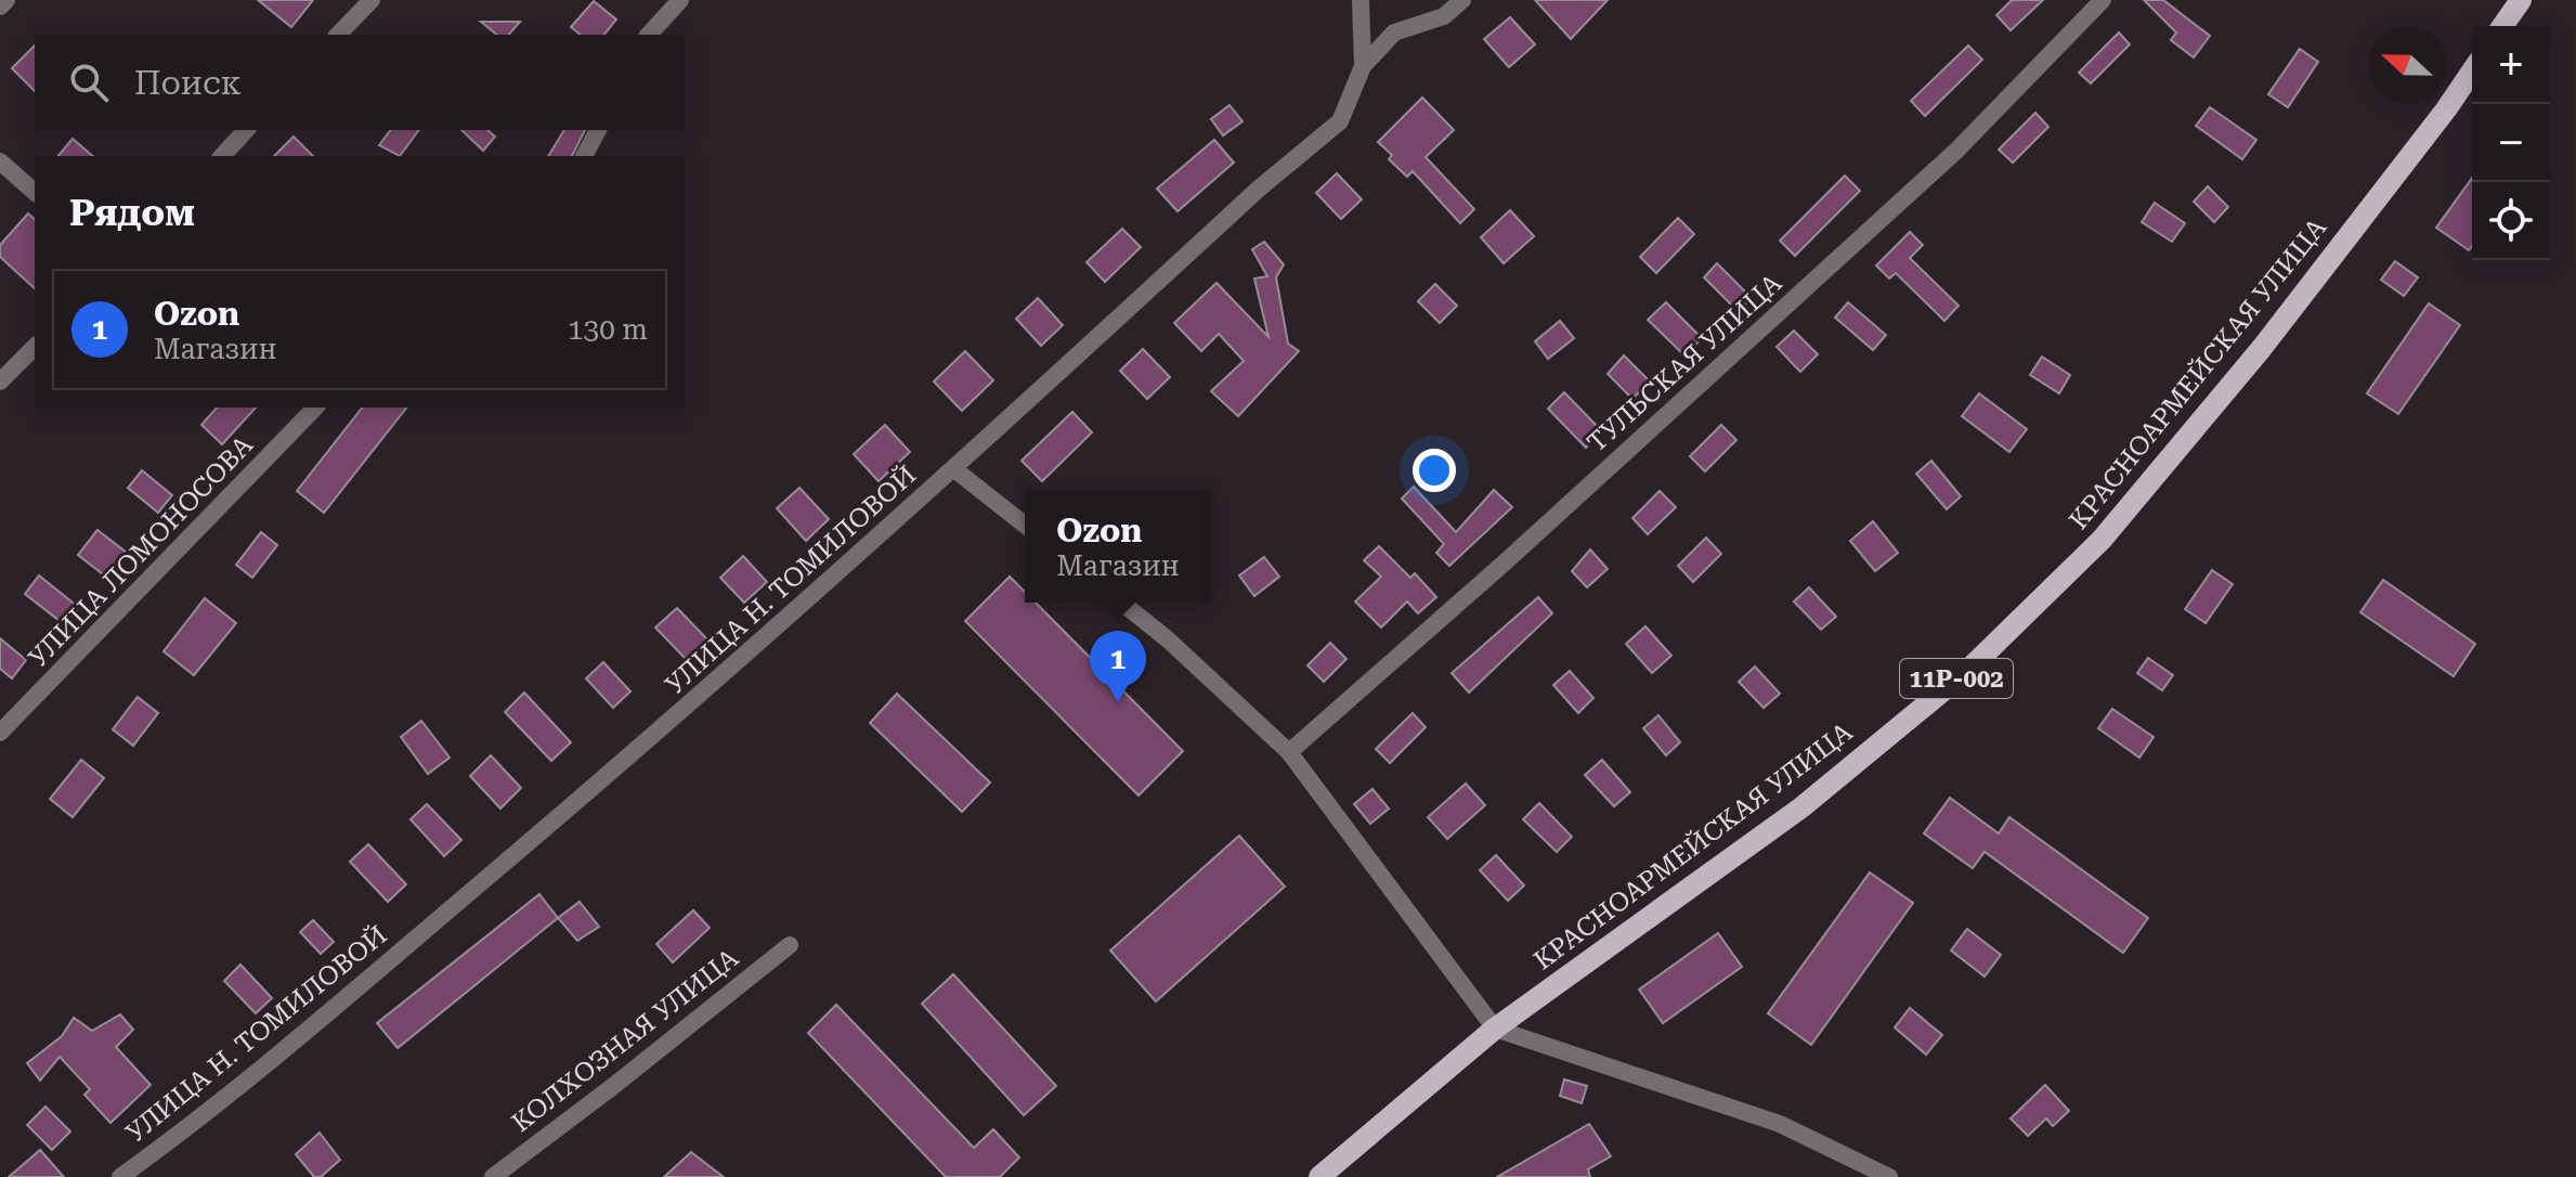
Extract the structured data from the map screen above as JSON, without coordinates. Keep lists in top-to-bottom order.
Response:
{
  "streets": {
    "main road": ["КРАСНОАРМЕЙСКАЯ УЛИЦА", "11Р-002"],
    "street": [
      "ТУЛЬСКАЯ УЛИЦА",
      "УЛИЦА ЛОМОНОСОВА",
      "УЛИЦА Н. ТОМИЛОВОЙ",
      "КОЛХОЗНАЯ УЛИЦА"
    ]
  },
  "north": "left",
  "page": {
    "map_buttons": ["+", "−"],
    "search": "Поиск",
    "heading": "Рядом",
    "list": [
      {
        "mark": "1",
        "name": "Ozon",
        "note": "Магазин",
        "value": "130 m"
      }
    ],
    "popup": ["Ozon", "Магазин"],
    "pins": "1"
  }
}
